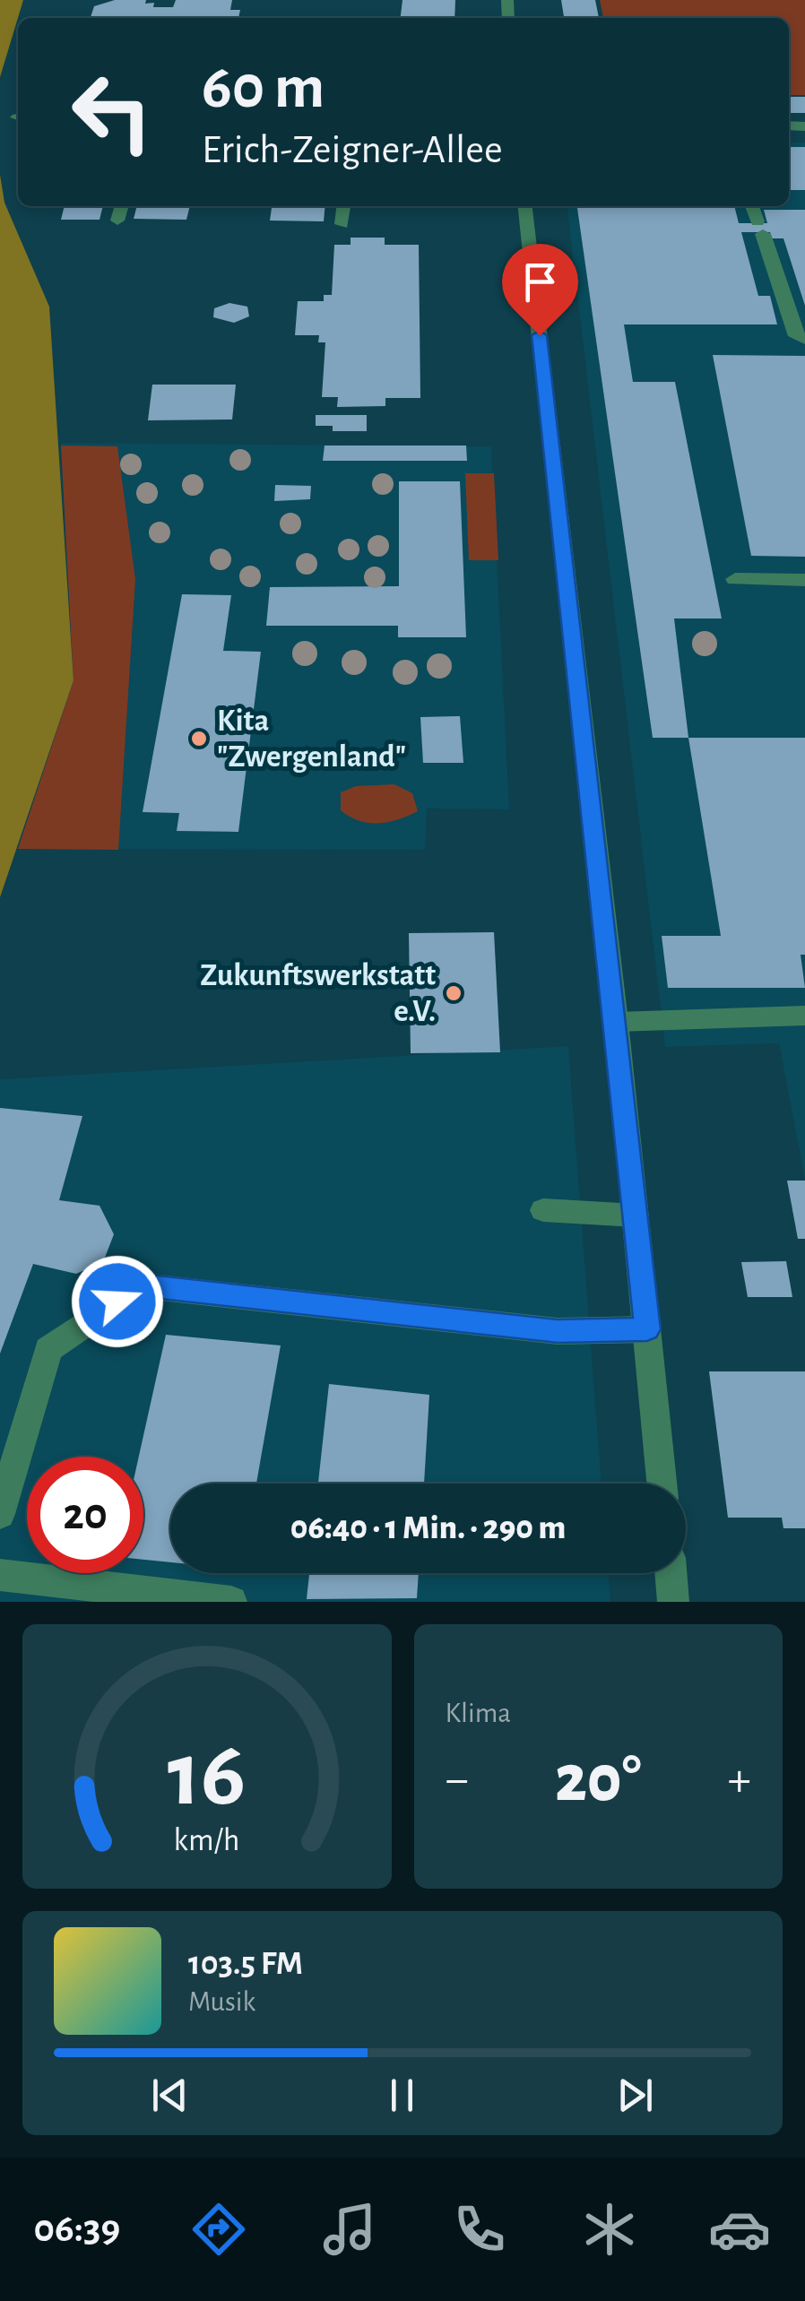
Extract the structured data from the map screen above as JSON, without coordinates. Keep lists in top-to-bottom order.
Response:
{
  "places": ["Kita \"Zwergenland\"", "Zukunftswerkstatt e.V."],
  "page": {
    "turn": ["60 m", "Erich-Zeigner-Allee"],
    "limit": "20",
    "trip": "06:40 · 1 Min. · 290 m",
    "tile": "Klima",
    "heat": ["−", "20°", "+"],
    "song": ["103.5 FM", "Musik"],
    "tabs": "06:39",
    "gauge": ["16", "km/h"]
  }
}
